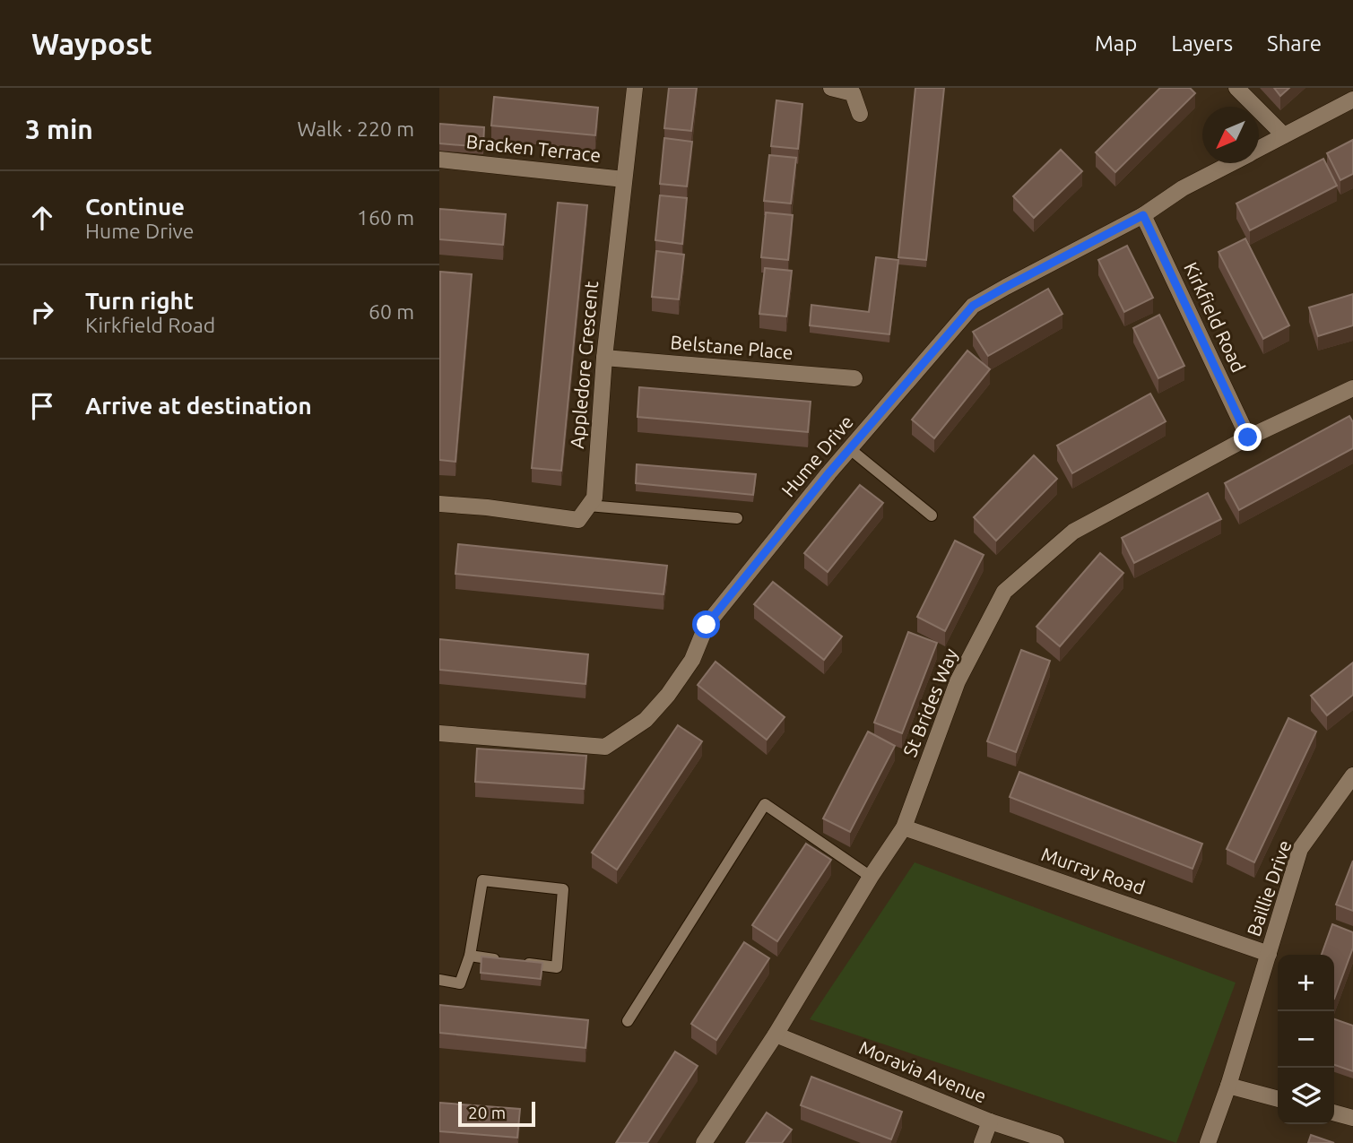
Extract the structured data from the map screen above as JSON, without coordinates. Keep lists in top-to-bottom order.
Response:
{
  "streets": {
    "street": [
      "Bracken Terrace",
      "Kirkfield Road",
      "Belstane Place",
      "Appledore Crescent",
      "Hume Drive",
      "St Brides Way",
      "Murray Road",
      "Baillie Drive",
      "Moravia Avenue"
    ]
  },
  "crossings": [
    ["Bracken Terrace", "Appledore Crescent"],
    ["Kirkfield Road", "Hume Drive"],
    ["Kirkfield Road", "St Brides Way"],
    ["Belstane Place", "Appledore Crescent"],
    ["St Brides Way", "Murray Road"],
    ["St Brides Way", "Moravia Avenue"],
    ["Murray Road", "Baillie Drive"]
  ],
  "scale_bar": "20 m",
  "north": "bottom left",
  "page": {
    "header": "Waypost",
    "nav": ["Map", "Layers", "Share"],
    "heading": ["3 min", "Walk · 220 m"],
    "list": [
      ["Continue", "Hume Drive", "160 m"],
      ["Turn right", "Kirkfield Road", "60 m"],
      "Arrive at destination"
    ],
    "map_buttons": ["+", "−"],
    "scale": "20 m"
  }
}
